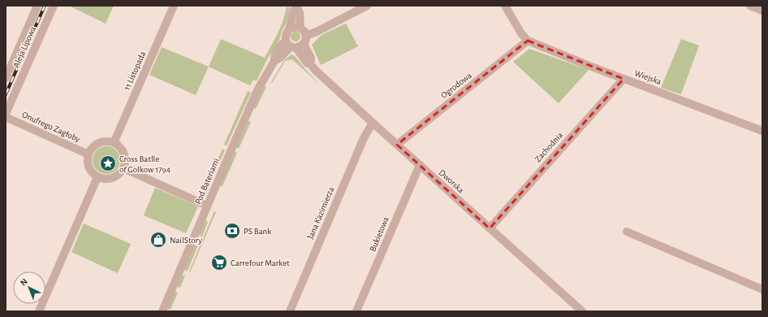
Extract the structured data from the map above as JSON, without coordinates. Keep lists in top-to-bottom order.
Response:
{
  "streets": {
    "street": [
      "Aleja Lipowa",
      "11 Listopada",
      "Wiejska",
      "Ogrodowa",
      "Onufrego Zagłoby",
      "Zachodnia",
      "Pod Bateriami",
      "Dworska",
      "Jana Kazimierza",
      "Bukietowa"
    ]
  },
  "crossings": [
    ["11 Listopada", "Onufrego Zagłoby"],
    ["Wiejska", "Ogrodowa"],
    ["Wiejska", "Zachodnia"],
    ["Ogrodowa", "Dworska"],
    ["Zachodnia", "Dworska"],
    ["Pod Bateriami", "Dworska"],
    ["Dworska", "Jana Kazimierza"],
    ["Dworska", "Bukietowa"]
  ],
  "places": {
    "place": ["Cross Batlle of Golkow 1794"],
    "bank": ["PS Bank"],
    "shop": ["NailStory"],
    "supermarket": ["Carrefour Market"]
  },
  "north": "top left"
}
